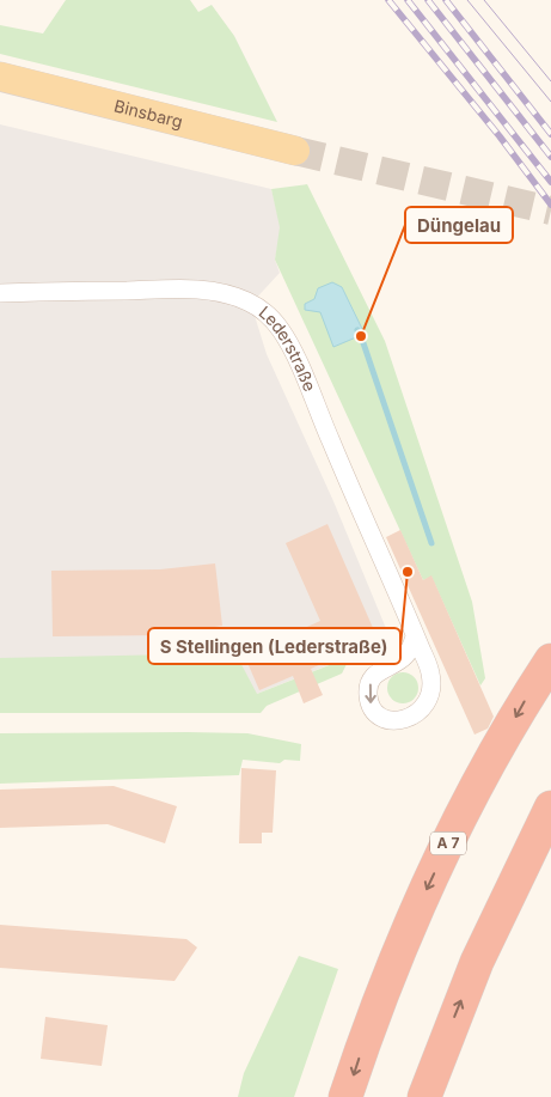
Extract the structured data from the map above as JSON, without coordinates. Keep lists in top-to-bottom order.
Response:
{
  "streets": {
    "highway": ["A 7"],
    "main road": ["Binsbarg"],
    "street": ["Lederstraße"]
  },
  "places": ["Düngelau", "S Stellingen (Lederstraße)"]
}
